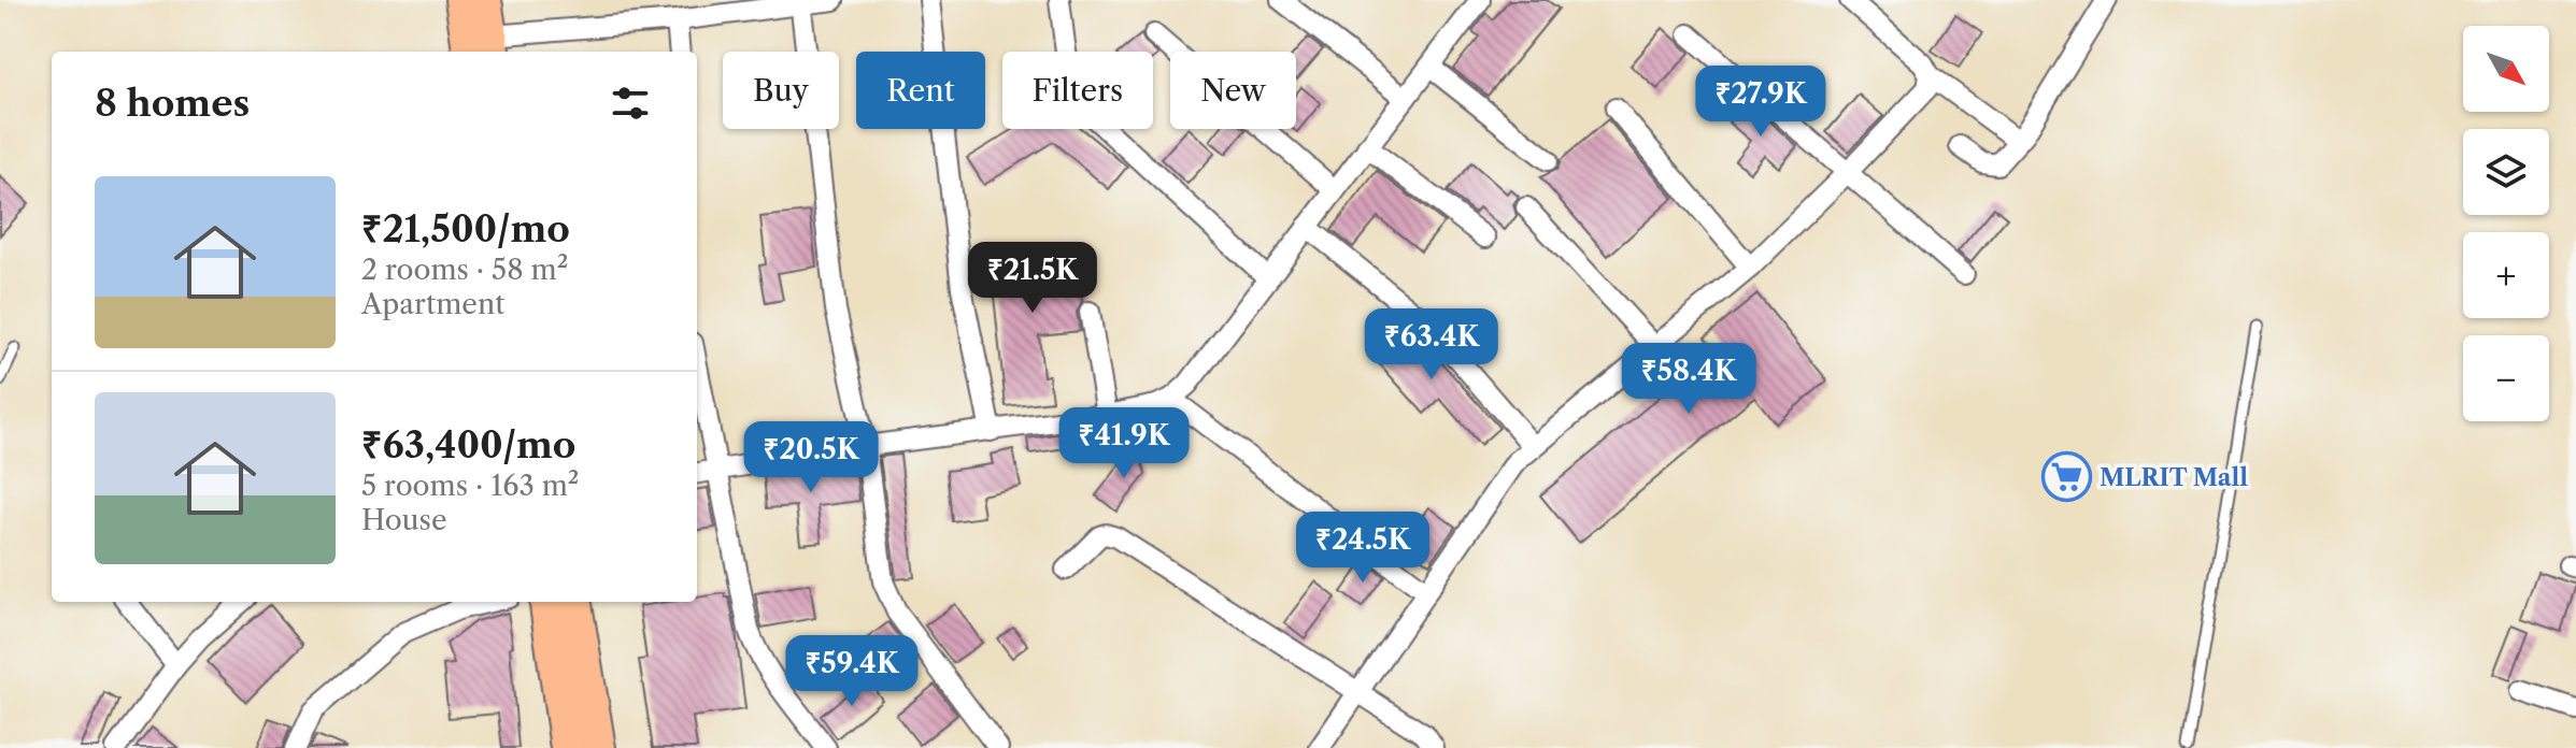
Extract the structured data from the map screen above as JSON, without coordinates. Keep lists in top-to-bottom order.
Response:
{
  "places": {
    "supermarket": ["MLRIT Mall"]
  },
  "north": "bottom right",
  "page": {
    "map_buttons": ["+", "−"],
    "chip": [
      "Buy",
      "Rent",
      "Filters",
      "New"
    ],
    "heading": "8 homes",
    "price": [
      "₹27.9K",
      "₹21.5K",
      "₹63.4K",
      "₹58.4K",
      "₹41.9K",
      "₹20.5K",
      "₹24.5K",
      "₹59.4K"
    ],
    "list": [
      {
        "name": "₹21,500/mo",
        "note": "2 rooms · 58 m² · Apartment"
      },
      {
        "name": "₹63,400/mo",
        "note": "5 rooms · 163 m² · House"
      }
    ]
  }
}
